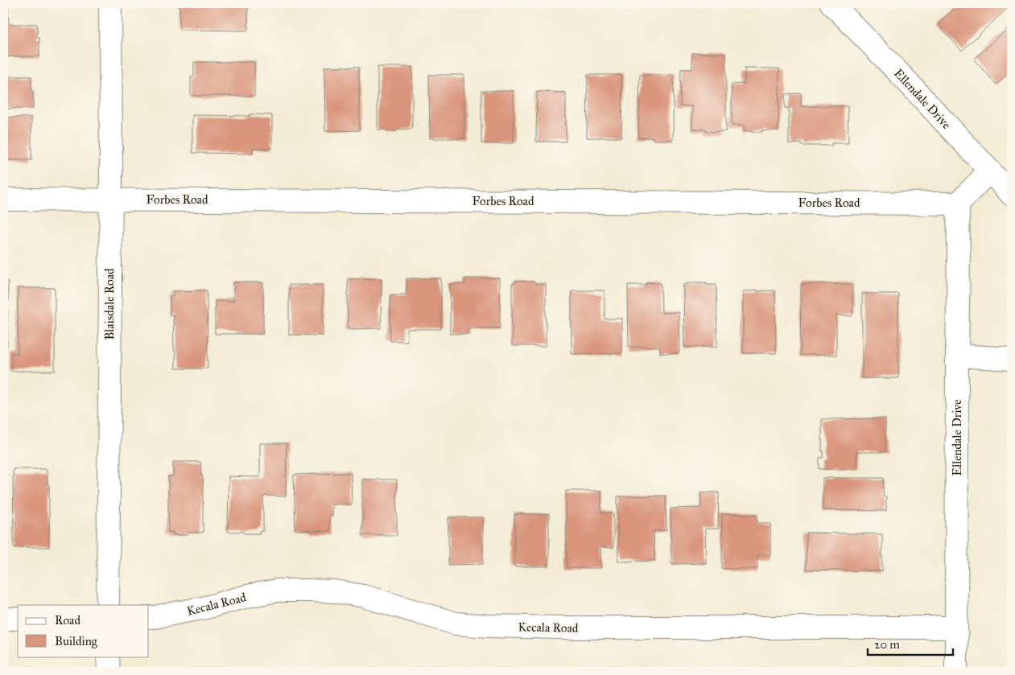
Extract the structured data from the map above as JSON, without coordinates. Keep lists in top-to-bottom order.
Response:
{
  "streets": {
    "street": [
      "Ellendale Drive",
      "Forbes Road",
      "Blaisdale Road",
      "Kecala Road"
    ]
  },
  "crossings": [
    ["Ellendale Drive", "Forbes Road"],
    ["Ellendale Drive", "Kecala Road"],
    ["Forbes Road", "Blaisdale Road"]
  ],
  "legend": ["Road", "Building"],
  "scale_bar": "20 m"
}
